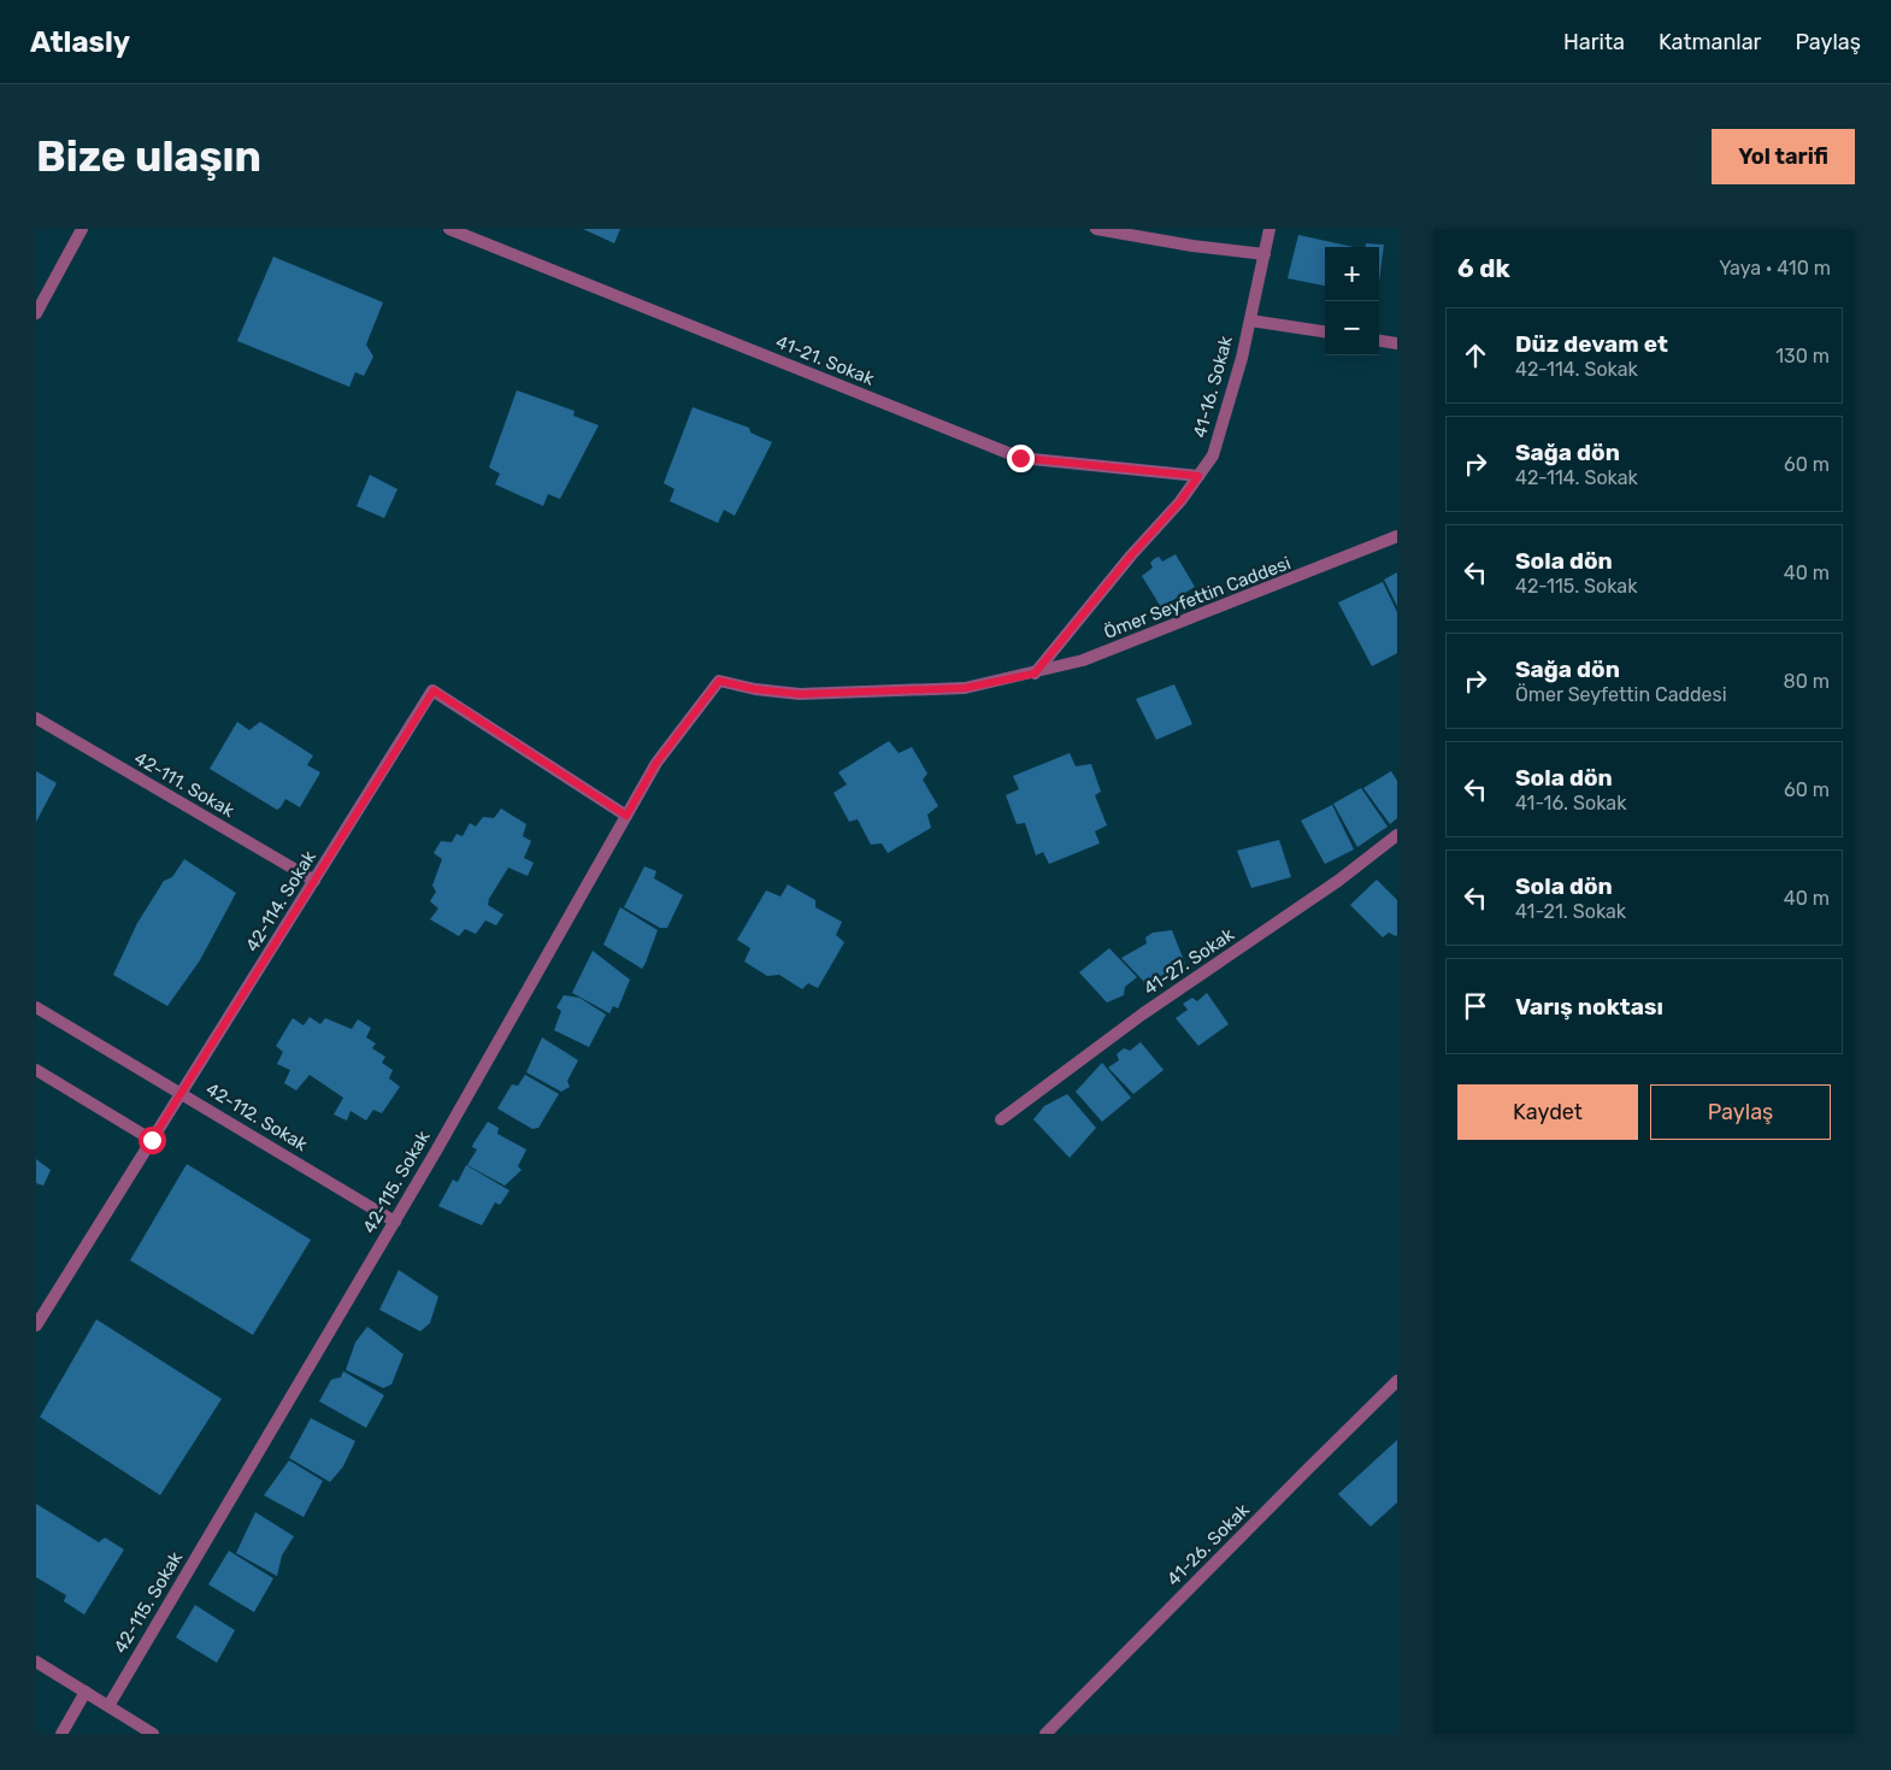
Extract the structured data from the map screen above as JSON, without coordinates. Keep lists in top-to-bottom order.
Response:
{
  "streets": {
    "street": [
      "41-21. Sokak",
      "41-16. Sokak",
      "Ömer Seyfettin Caddesi",
      "42-111. Sokak",
      "42-114. Sokak",
      "41-27. Sokak",
      "42-112. Sokak",
      "42-115. Sokak",
      "41-26. Sokak"
    ]
  },
  "crossings": [
    ["41-21. Sokak", "41-16. Sokak"],
    ["41-16. Sokak", "Ömer Seyfettin Caddesi"],
    ["Ömer Seyfettin Caddesi", "42-115. Sokak"],
    ["42-111. Sokak", "42-114. Sokak"],
    ["42-114. Sokak", "42-112. Sokak"],
    ["42-114. Sokak", "42-115. Sokak"],
    ["42-112. Sokak", "42-115. Sokak"]
  ],
  "page": {
    "header": "Atlasly",
    "nav": ["Harita", "Katmanlar", "Paylaş"],
    "buttons": [
      "Yol tarifi",
      ["Kaydet", "Paylaş"]
    ],
    "title": "Bize ulaşın",
    "heading": ["6 dk", "Yaya · 410 m"],
    "map_buttons": ["+", "−"],
    "list": [
      ["Düz devam et", "42-114. Sokak", "130 m"],
      ["Sağa dön", "42-114. Sokak", "60 m"],
      ["Sola dön", "42-115. Sokak", "40 m"],
      ["Sağa dön", "Ömer Seyfettin Caddesi", "80 m"],
      ["Sola dön", "41-16. Sokak", "60 m"],
      ["Sola dön", "41-21. Sokak", "40 m"],
      "Varış noktası"
    ]
  }
}
